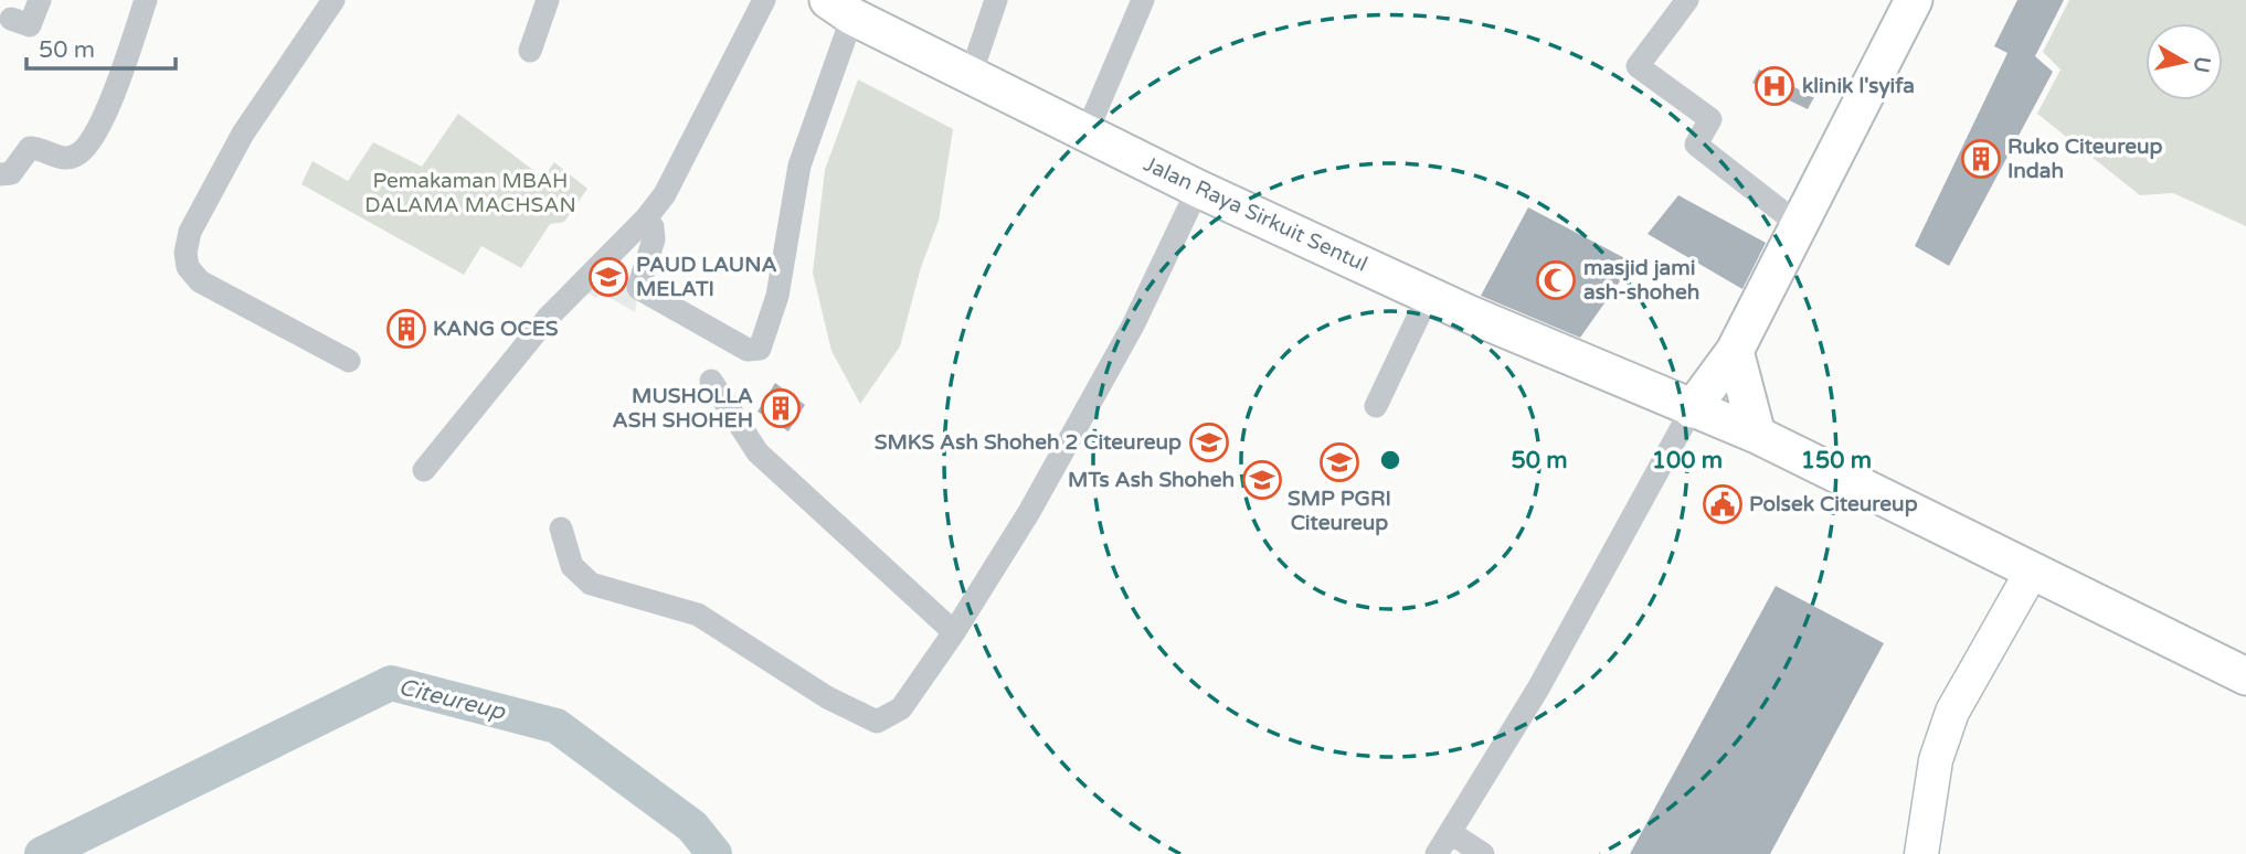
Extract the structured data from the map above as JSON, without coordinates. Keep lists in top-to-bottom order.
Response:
{
  "streets": {
    "main road": ["Jalan Raya Sirkuit Sentul"]
  },
  "water": ["Citeureup"],
  "parks": ["Pemakaman MBAH DALAMA MACHSAN"],
  "places": {
    "hospital": ["klinik l'syifa"],
    "building": ["Ruko Citeureup Indah", "KANG OCES", "MUSHOLLA ASH SHOHEH"],
    "school or university": [
      "PAUD LAUNA MELATI",
      "SMKS Ash Shoheh 2 Citeureup",
      "SMP PGRI Citeureup",
      "MTs Ash Shoheh"
    ],
    "mosque": ["masjid jami ash-shoheh"],
    "public building": ["Polsek Citeureup"]
  },
  "scale_bar": "50 m",
  "north": "right",
  "rings": ["50 m", "100 m", "150 m"]
}
